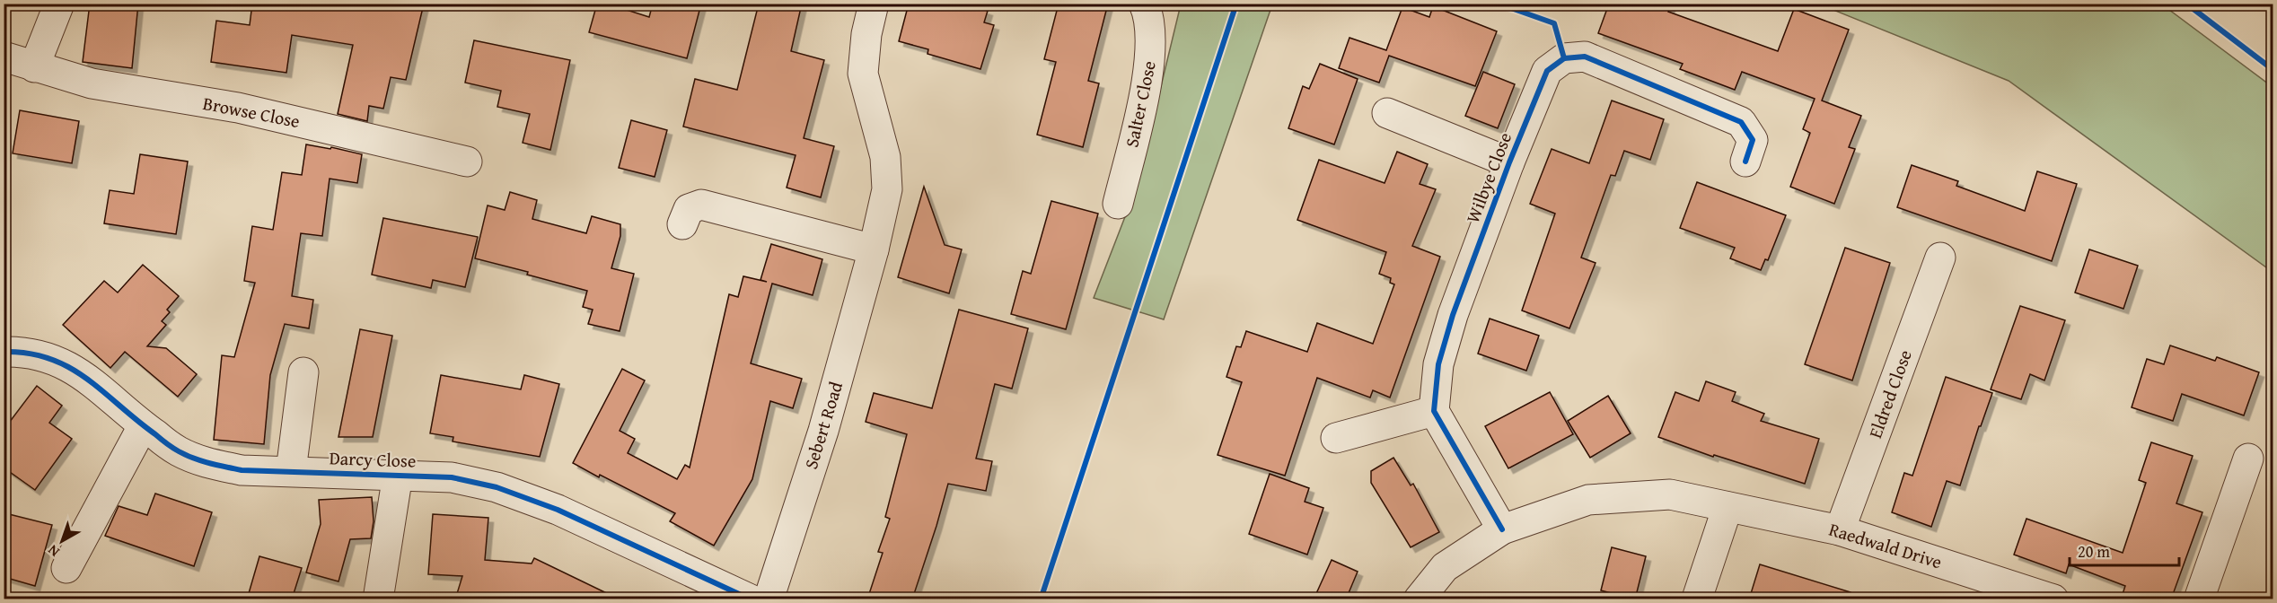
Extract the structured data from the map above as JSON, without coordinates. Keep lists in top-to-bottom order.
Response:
{
  "streets": {
    "street": [
      "Salter Close",
      "Browse Close",
      "Wilbye Close",
      "Eldred Close",
      "Sebert Road",
      "Darcy Close",
      "Raedwald Drive"
    ]
  },
  "crossings": [
    ["Eldred Close", "Raedwald Drive"]
  ],
  "scale_bar": "20 m",
  "north": "bottom left"
}
